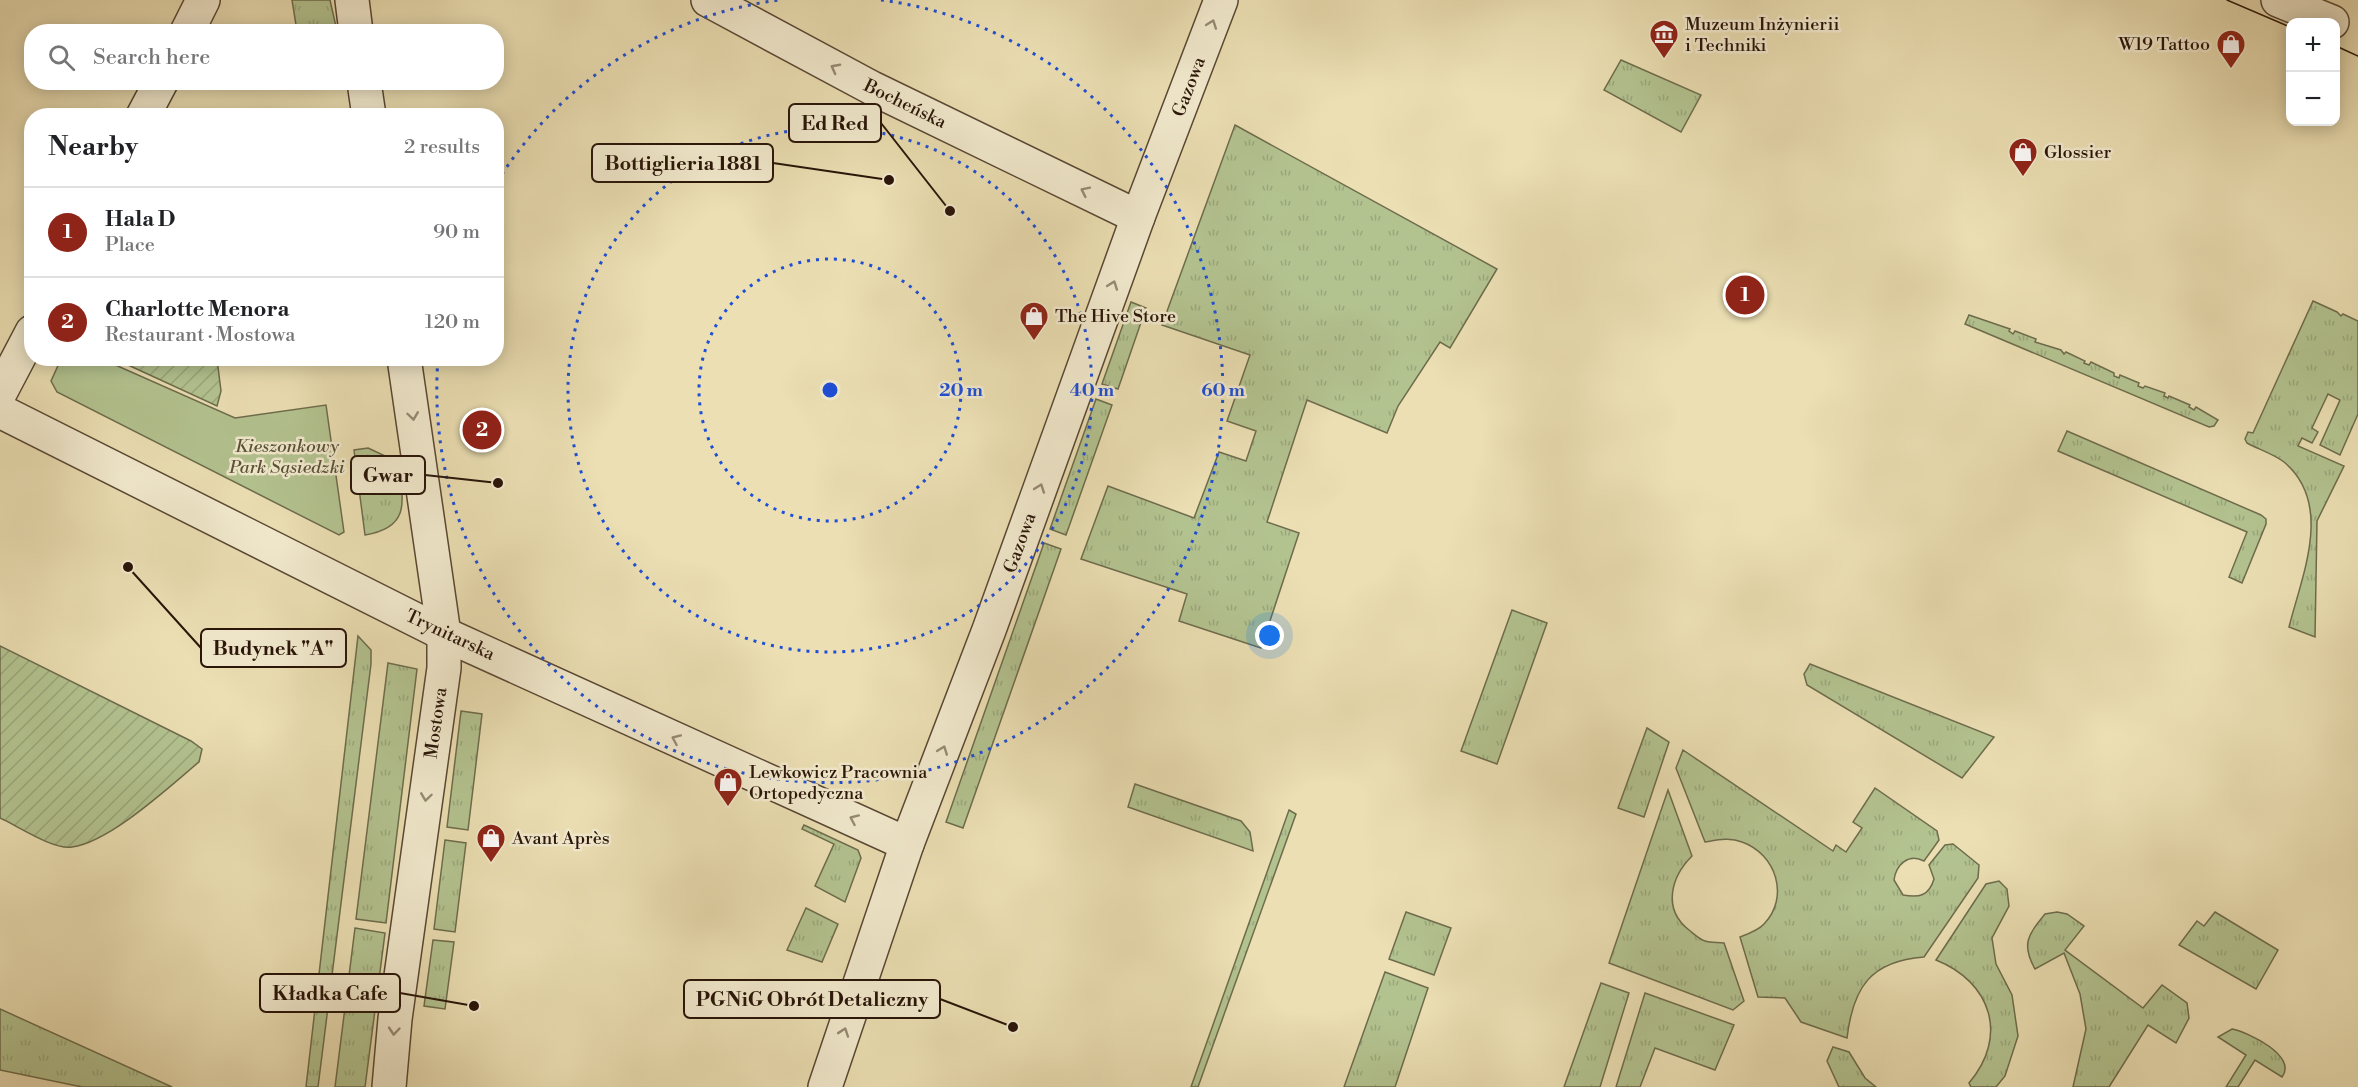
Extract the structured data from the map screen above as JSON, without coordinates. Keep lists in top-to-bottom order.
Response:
{
  "streets": {
    "street": [
      "Gazowa",
      "Bocheńska",
      "Trynitarska",
      "Mostowa"
    ]
  },
  "crossings": [
    ["Gazowa", "Bocheńska"],
    ["Gazowa", "Trynitarska"],
    ["Trynitarska", "Mostowa"]
  ],
  "one_way": [
    "Gazowa",
    "Bocheńska",
    "Trynitarska",
    "Mostowa"
  ],
  "parks": ["Kieszonkowy Park Sąsiedzki"],
  "places": {
    "museum": ["Muzeum Inżynierii i Techniki"],
    "shop": [
      "W19 Tattoo",
      "Glossier",
      "The Hive Store",
      "Lewkowicz Pracownia Ortopedyczna",
      "Avant Après"
    ],
    "other": [
      "Bottiglieria 1881",
      "Ed Red",
      "Gwar",
      "Budynek \"A\"",
      "Kładka Cafe",
      "PGNiG Obrót Detaliczny"
    ]
  },
  "page": {
    "map_buttons": ["+", "−"],
    "search": "Search here",
    "heading": ["Nearby", "2 results"],
    "list": [
      {
        "mark": "1",
        "name": "Hala D",
        "note": "Place",
        "value": "90 m"
      },
      {
        "mark": "2",
        "name": "Charlotte Menora",
        "note": "Restaurant · Mostowa",
        "value": "120 m"
      }
    ],
    "pins": ["1", "2"]
  },
  "rings": ["20 m", "40 m", "60 m"]
}
